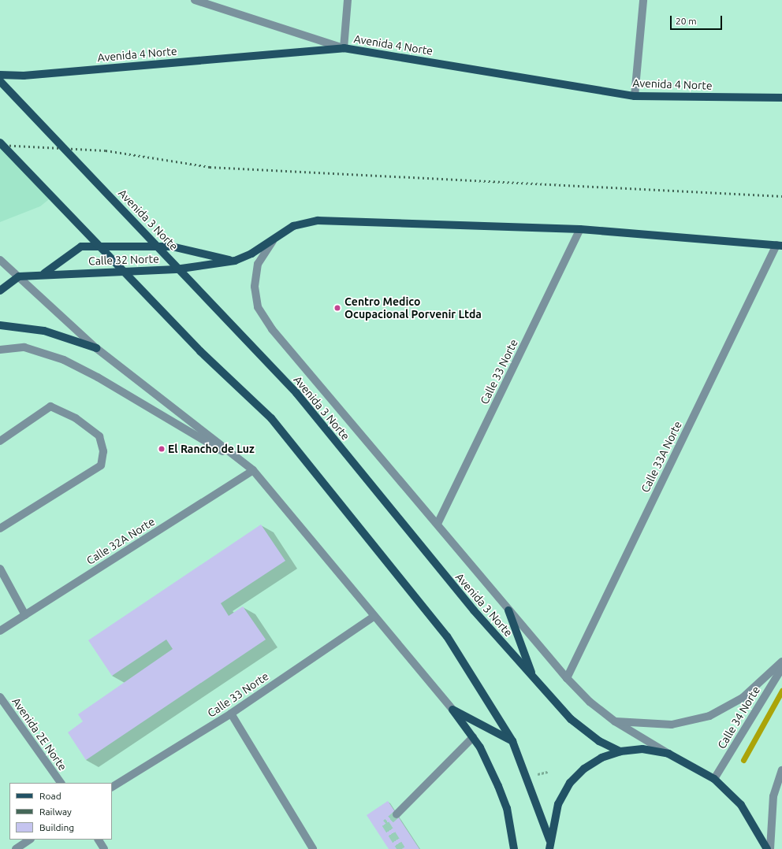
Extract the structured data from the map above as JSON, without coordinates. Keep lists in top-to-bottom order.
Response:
{
  "streets": {
    "main road": ["Avenida 4 Norte", "Avenida 3 Norte", "Calle 32 Norte"],
    "street": [
      "Calle 33 Norte",
      "Calle 33A Norte",
      "Calle 32A Norte",
      "Calle 34 Norte",
      "Avenida 2E Norte"
    ]
  },
  "crossings": [
    ["Avenida 3 Norte", "Calle 32 Norte"],
    ["Avenida 3 Norte", "Calle 33 Norte"],
    ["Avenida 3 Norte", "Calle 33A Norte"],
    ["Calle 32 Norte", "Calle 33 Norte"]
  ],
  "places": ["Centro Medico Ocupacional Porvenir Ltda", "El Rancho de Luz"],
  "legend": ["Road", "Railway", "Building"],
  "scale_bar": "20 m"
}
